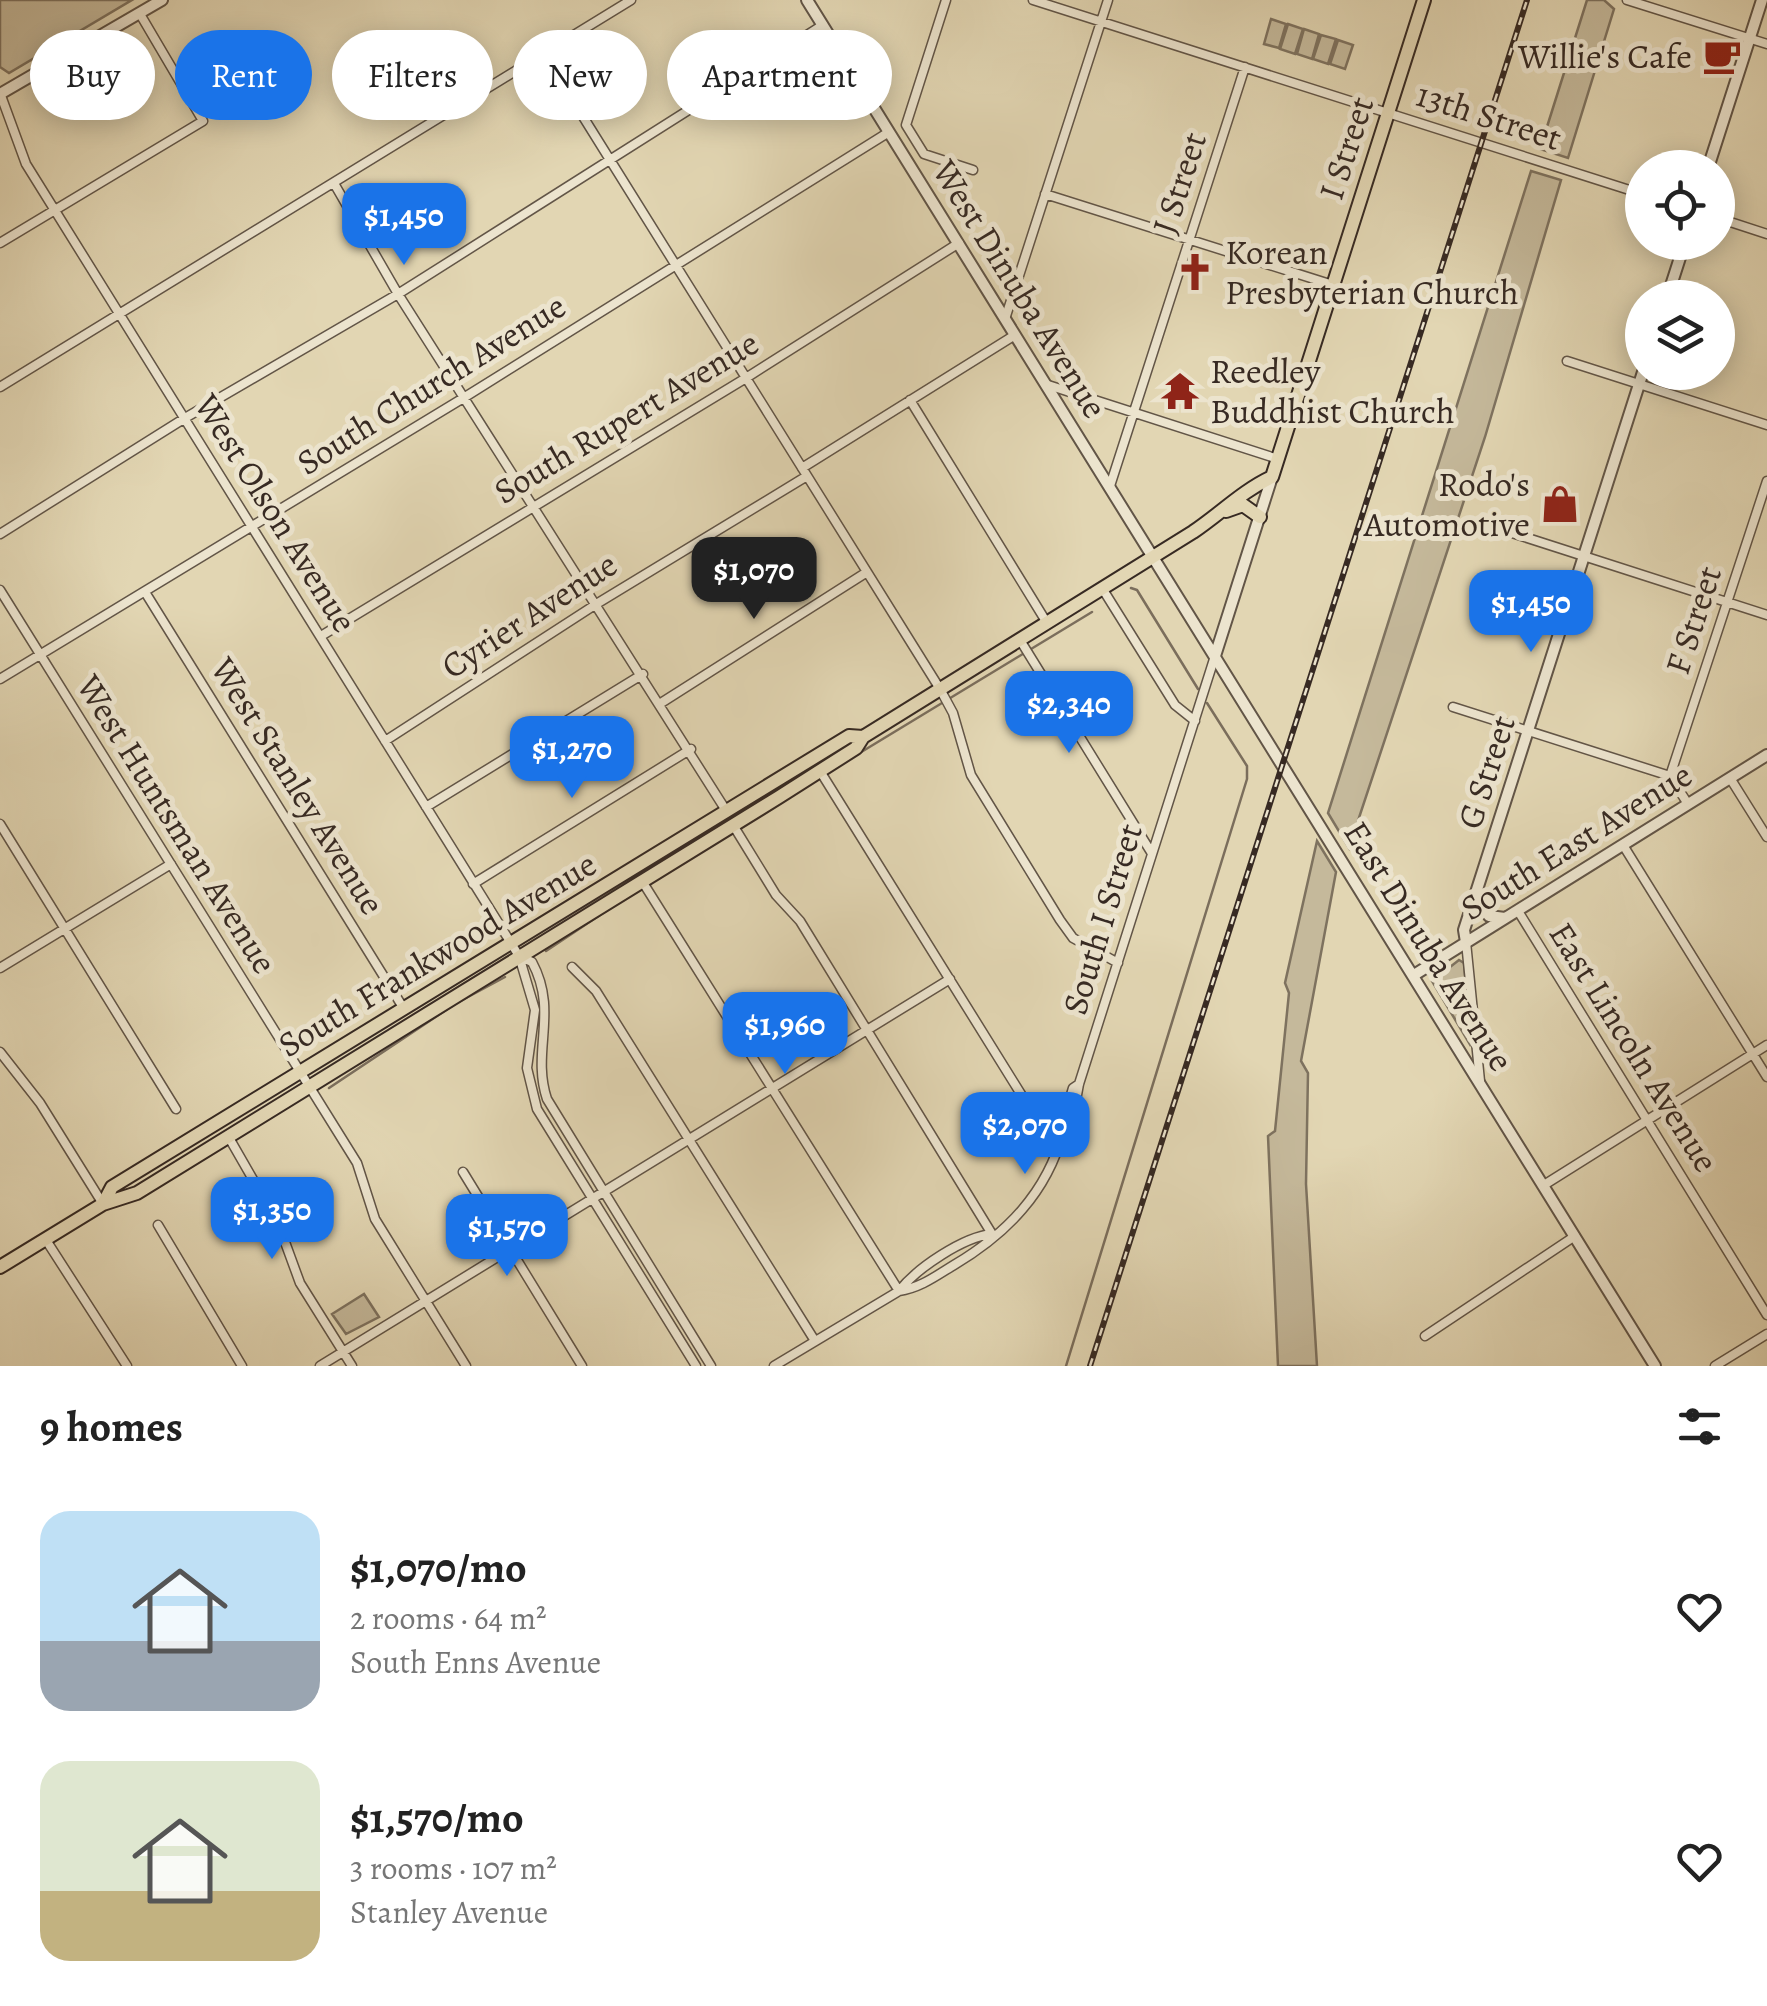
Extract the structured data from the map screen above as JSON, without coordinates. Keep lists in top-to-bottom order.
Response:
{
  "streets": {
    "main road": ["I Street", "South Frankwood Avenue"],
    "street": [
      "13th Street",
      "J Street",
      "West Dinuba Avenue",
      "South Church Avenue",
      "South Rupert Avenue",
      "West Olson Avenue",
      "Cyrier Avenue",
      "F Street",
      "G Street",
      "West Stanley Avenue",
      "West Huntsman Avenue",
      "South East Avenue",
      "South I Street",
      "East Dinuba Avenue",
      "East Lincoln Avenue"
    ]
  },
  "crossings": [
    ["13th Street", "I Street"],
    ["13th Street", "J Street"],
    ["I Street", "South I Street"],
    ["I Street", "East Dinuba Avenue"],
    ["I Street", "South Frankwood Avenue"],
    ["J Street", "West Dinuba Avenue"],
    ["West Dinuba Avenue", "South Church Avenue"],
    ["West Dinuba Avenue", "South Rupert Avenue"],
    ["West Dinuba Avenue", "Cyrier Avenue"],
    ["West Dinuba Avenue", "East Dinuba Avenue"],
    ["West Dinuba Avenue", "South Frankwood Avenue"],
    ["South Church Avenue", "West Olson Avenue"],
    ["South Church Avenue", "West Stanley Avenue"],
    ["South Church Avenue", "West Huntsman Avenue"],
    ["South Rupert Avenue", "West Olson Avenue"],
    ["West Olson Avenue", "Cyrier Avenue"],
    ["West Olson Avenue", "South Frankwood Avenue"],
    ["G Street", "South East Avenue"],
    ["G Street", "East Dinuba Avenue"],
    ["West Stanley Avenue", "South Frankwood Avenue"],
    ["West Huntsman Avenue", "South Frankwood Avenue"],
    ["South East Avenue", "East Dinuba Avenue"],
    ["South East Avenue", "East Lincoln Avenue"],
    ["South I Street", "East Dinuba Avenue"],
    ["East Dinuba Avenue", "South Frankwood Avenue"]
  ],
  "places": {
    "cafe": ["Willie's Cafe"],
    "church": ["Korean Presbyterian Church"],
    "temple": ["Reedley Buddhist Church"],
    "shop": ["Rodo's Automotive"]
  },
  "page": {
    "chip": [
      "Buy",
      "Rent",
      "Filters",
      "New",
      "Apartment"
    ],
    "price": [
      "$1,450",
      "$1,070",
      "$1,450",
      "$2,340",
      "$1,270",
      "$1,960",
      "$2,070",
      "$1,350",
      "$1,570"
    ],
    "heading": "9 homes",
    "list": [
      {
        "name": "$1,070/mo",
        "note": "2 rooms · 64 m² · South Enns Avenue"
      },
      {
        "name": "$1,570/mo",
        "note": "3 rooms · 107 m² · Stanley Avenue"
      }
    ]
  }
}
